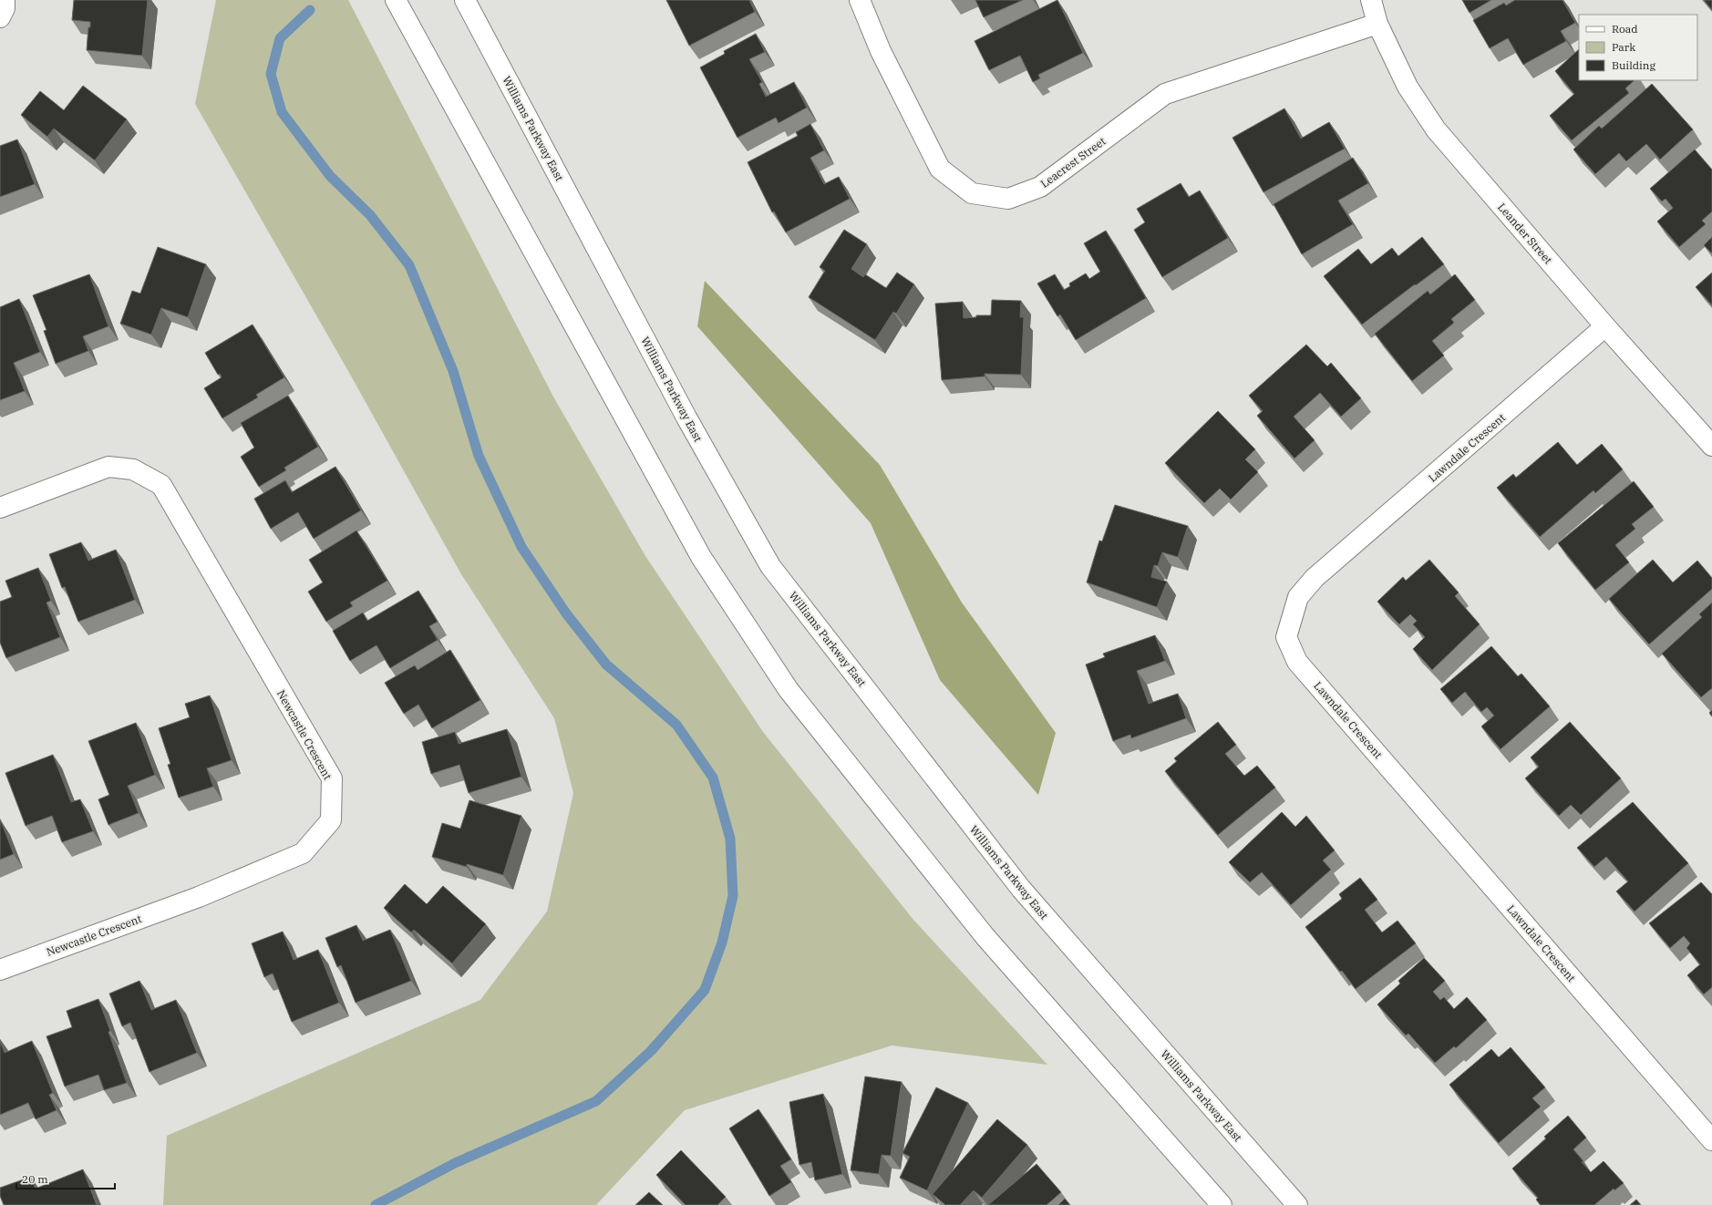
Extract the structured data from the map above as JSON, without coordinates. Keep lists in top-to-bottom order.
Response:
{
  "streets": {
    "street": [
      "Williams Parkway East",
      "Leacrest Street",
      "Leander Street",
      "Lawndale Crescent",
      "Newcastle Crescent"
    ]
  },
  "crossings": [
    ["Leacrest Street", "Leander Street"],
    ["Leander Street", "Lawndale Crescent"]
  ],
  "legend": ["Road", "Park", "Building"],
  "scale_bar": "20 m"
}
